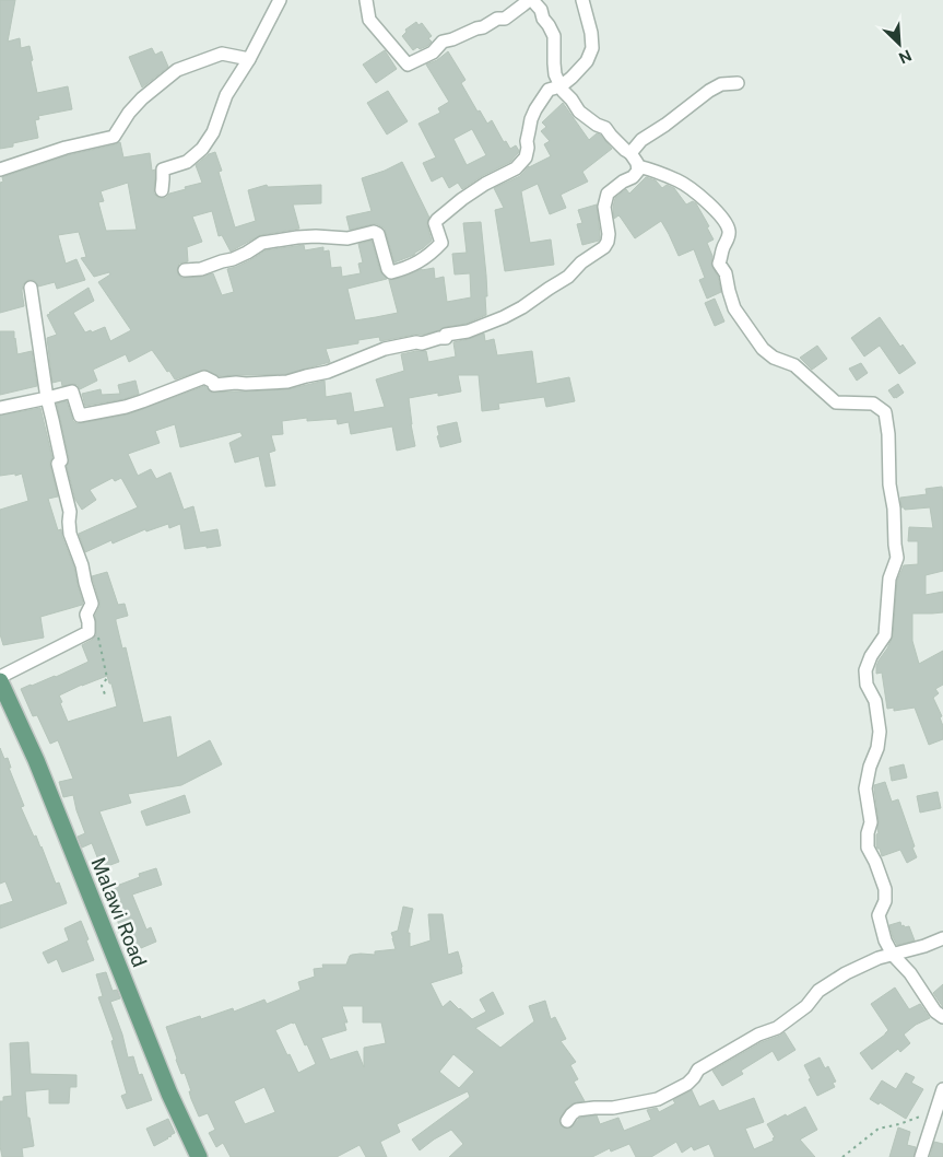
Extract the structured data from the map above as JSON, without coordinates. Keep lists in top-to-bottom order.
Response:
{
  "streets": {
    "main road": ["Malawi Road"]
  },
  "north": "bottom right"
}
